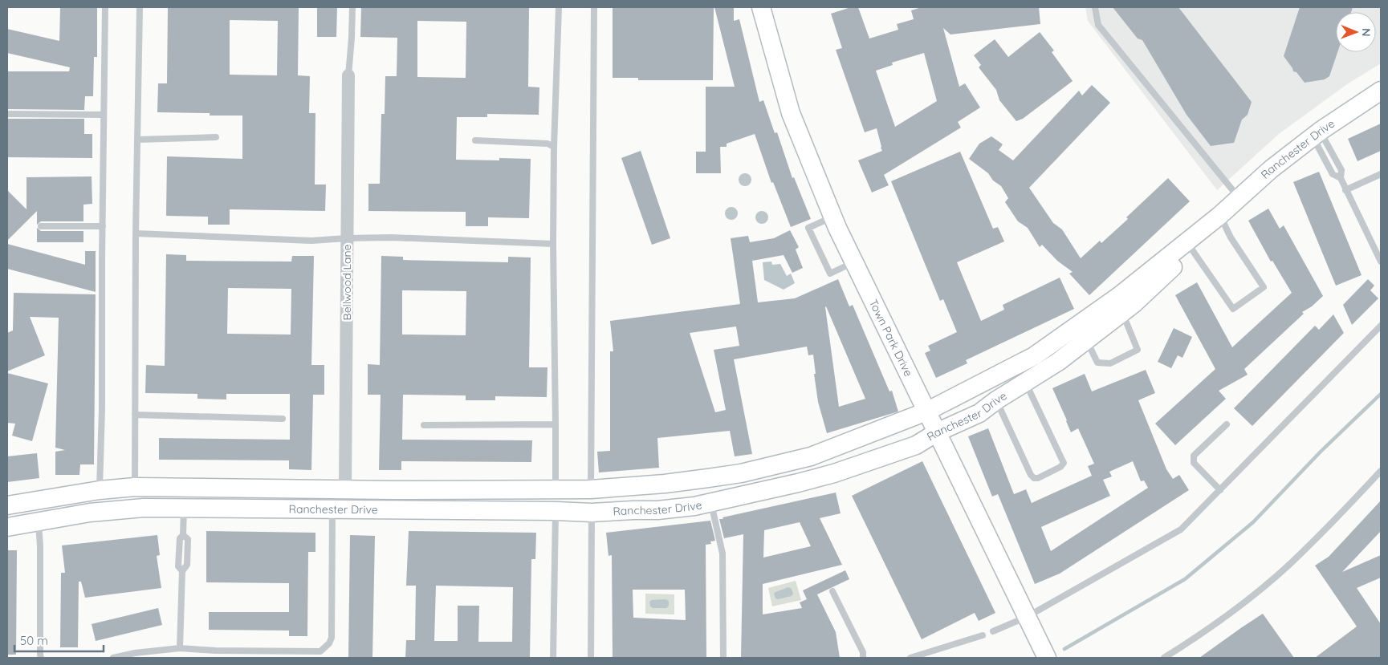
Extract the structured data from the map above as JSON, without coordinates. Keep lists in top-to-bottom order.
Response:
{
  "streets": {
    "street": ["Ranchester Drive", "Bellwood Lane", "Town Park Drive"]
  },
  "crossings": [
    ["Ranchester Drive", "Bellwood Lane"],
    ["Ranchester Drive", "Town Park Drive"]
  ],
  "scale_bar": "50 m",
  "north": "right"
}
